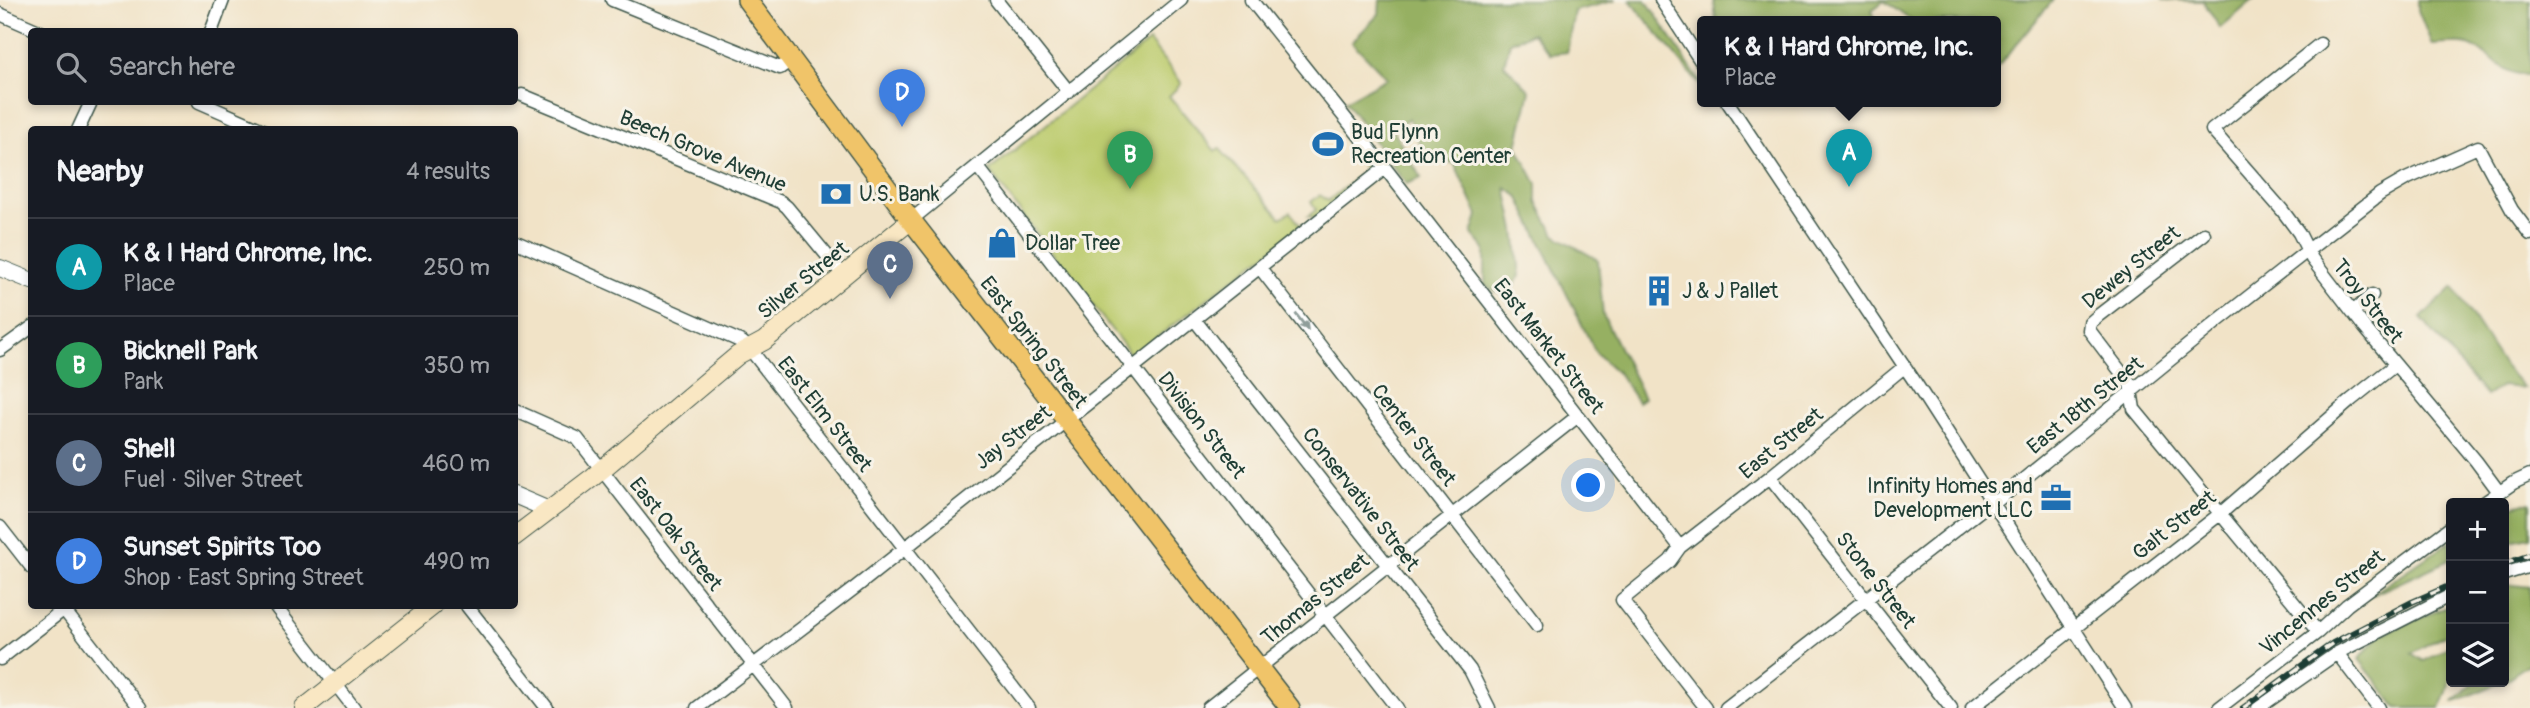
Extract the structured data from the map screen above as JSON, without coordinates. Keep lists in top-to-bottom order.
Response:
{
  "streets": {
    "main road": ["Silver Street", "East Spring Street"],
    "street": [
      "Beech Grove Avenue",
      "Dewey Street",
      "Troy Street",
      "East Market Street",
      "East 18th Street",
      "East Elm Street",
      "Division Street",
      "Center Street",
      "Jay Street",
      "East Street",
      "Conservative Street",
      "Galt Street",
      "East Oak Street",
      "Stone Street",
      "Thomas Street",
      "Vincennes Street"
    ]
  },
  "crossings": [
    ["Beech Grove Avenue", "Silver Street"],
    ["Dewey Street", "East 18th Street"],
    ["Dewey Street", "Galt Street"],
    ["Dewey Street", "Vincennes Street"],
    ["Silver Street", "East Spring Street"],
    ["Silver Street", "East Elm Street"],
    ["Silver Street", "Division Street"],
    ["Silver Street", "East Oak Street"],
    ["Troy Street", "East 18th Street"],
    ["Troy Street", "Galt Street"],
    ["East Spring Street", "Jay Street"],
    ["East Spring Street", "Thomas Street"],
    ["East Market Street", "Jay Street"],
    ["East Market Street", "East Street"],
    ["East Market Street", "Thomas Street"],
    ["East 18th Street", "Stone Street"],
    ["East Elm Street", "Jay Street"],
    ["Division Street", "Jay Street"],
    ["Division Street", "Thomas Street"],
    ["Center Street", "Jay Street"],
    ["Center Street", "Thomas Street"],
    ["Jay Street", "Conservative Street"],
    ["Jay Street", "East Oak Street"],
    ["East Street", "Stone Street"],
    ["Conservative Street", "Thomas Street"]
  ],
  "one_way": ["Center Street"],
  "places": {
    "sports": ["Bud Flynn Recreation Center"],
    "bank": ["U.S. Bank"],
    "shop": ["Dollar Tree"],
    "building": ["J & J Pallet"],
    "office": ["Infinity Homes and Development LLC"]
  },
  "page": {
    "popup": ["K & I Hard Chrome, Inc.", "Place"],
    "search": "Search here",
    "pins": [
      "D",
      "A",
      "B",
      "C"
    ],
    "heading": ["Nearby", "4 results"],
    "list": [
      {
        "mark": "A",
        "name": "K & I Hard Chrome, Inc.",
        "note": "Place",
        "value": "250 m"
      },
      {
        "mark": "B",
        "name": "Bicknell Park",
        "note": "Park",
        "value": "350 m"
      },
      {
        "mark": "C",
        "name": "Shell",
        "note": "Fuel · Silver Street",
        "value": "460 m"
      },
      {
        "mark": "D",
        "name": "Sunset Spirits Too",
        "note": "Shop · East Spring Street",
        "value": "490 m"
      }
    ],
    "map_buttons": ["+", "−"]
  }
}
